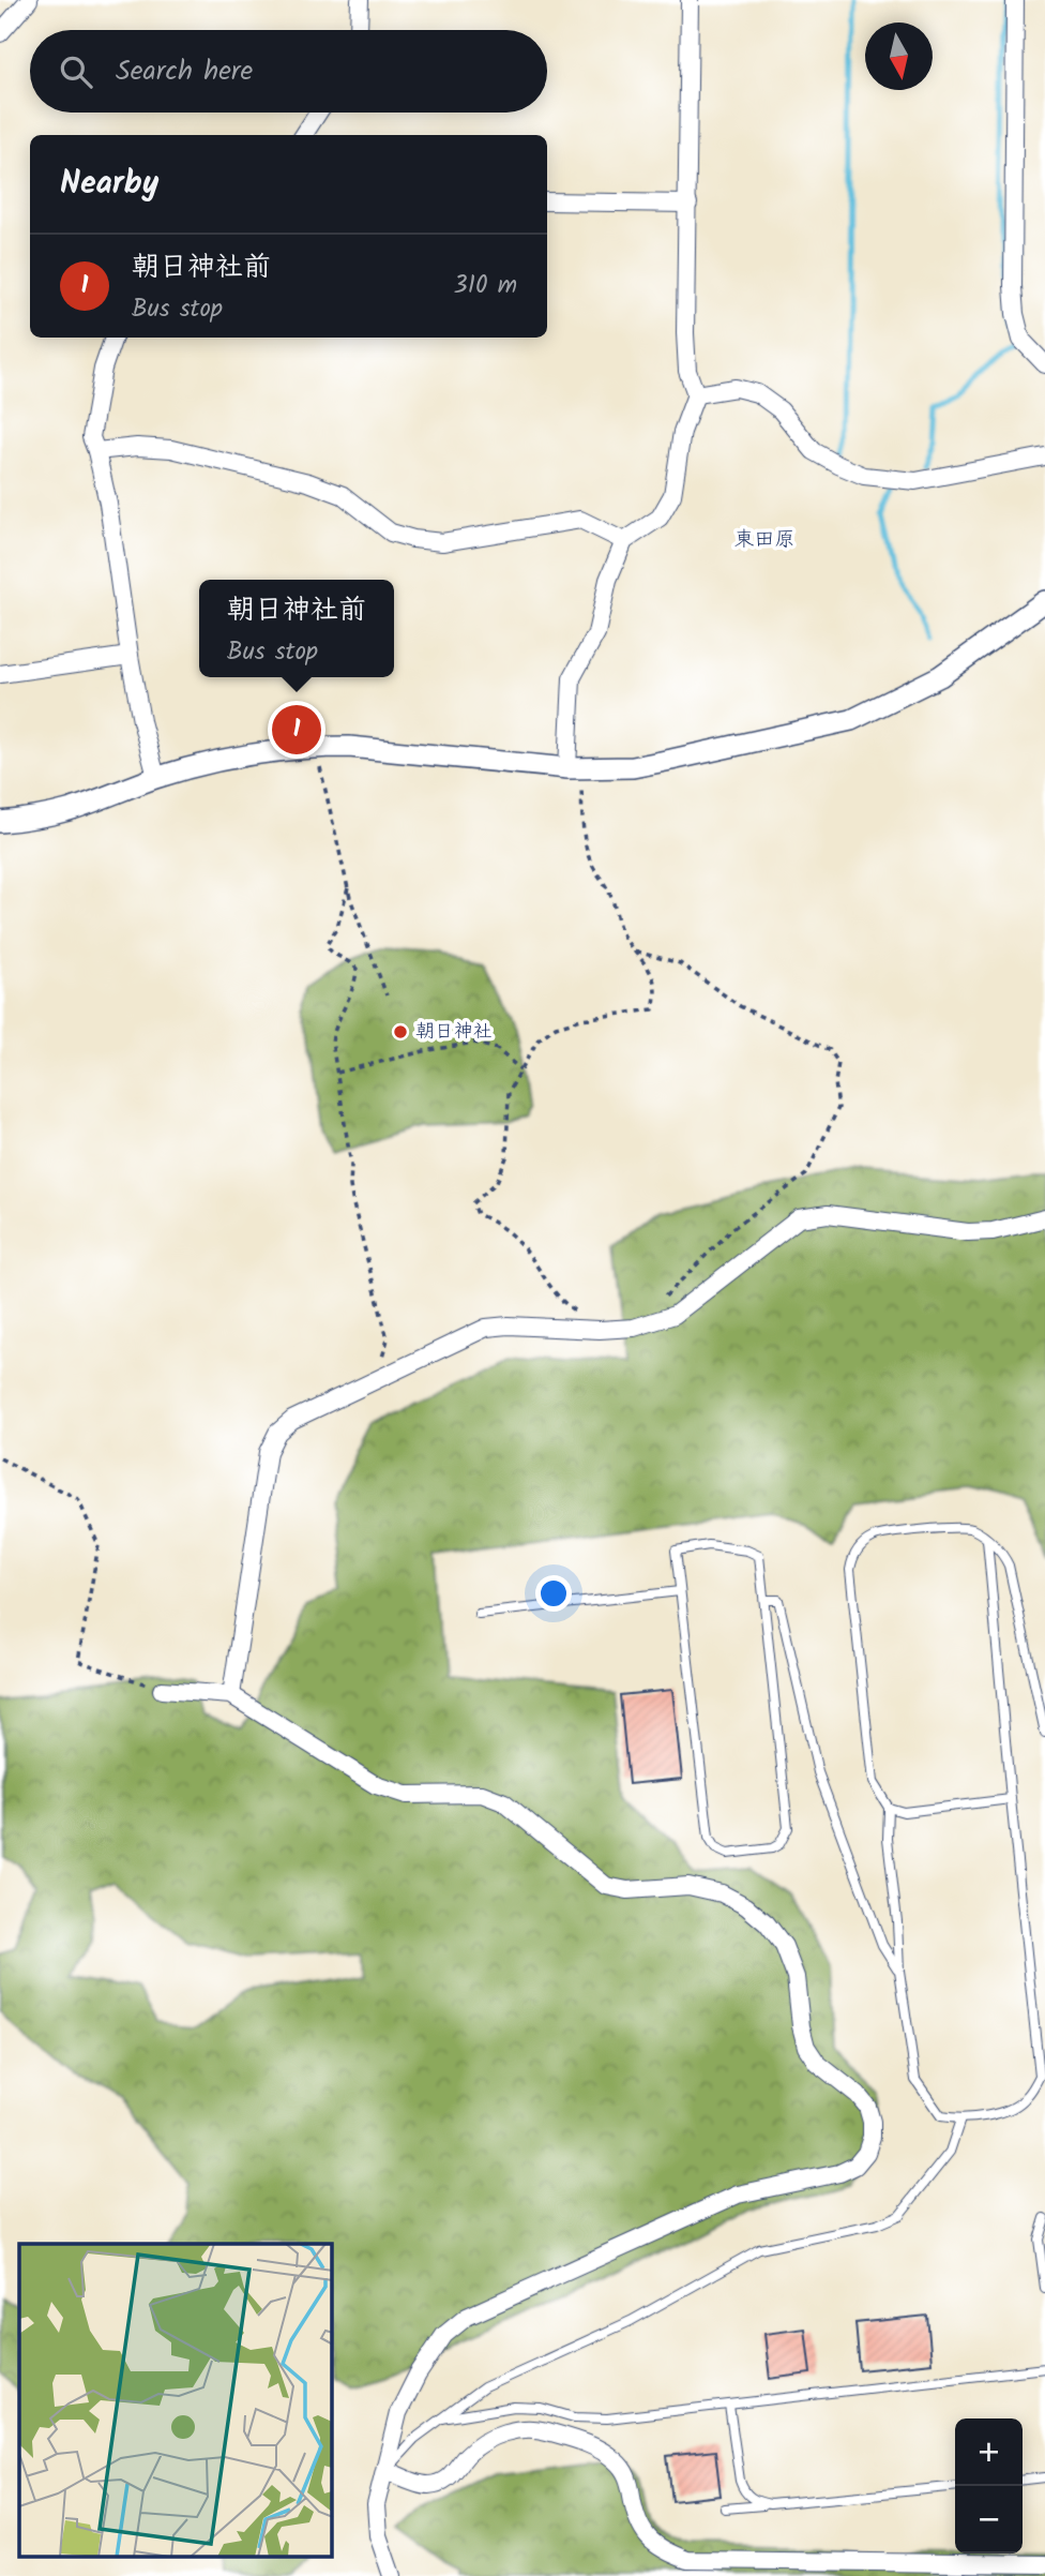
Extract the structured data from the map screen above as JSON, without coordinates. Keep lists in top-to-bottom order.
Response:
{
  "districts": ["東田原"],
  "places": ["朝日神社"],
  "north": "bottom",
  "page": {
    "search": "Search here",
    "heading": "Nearby",
    "list": [
      {
        "mark": "1",
        "name": "朝日神社前",
        "note": "Bus stop",
        "value": "310 m"
      }
    ],
    "popup": ["朝日神社前", "Bus stop"],
    "pins": "1",
    "map_buttons": ["+", "−"]
  }
}
